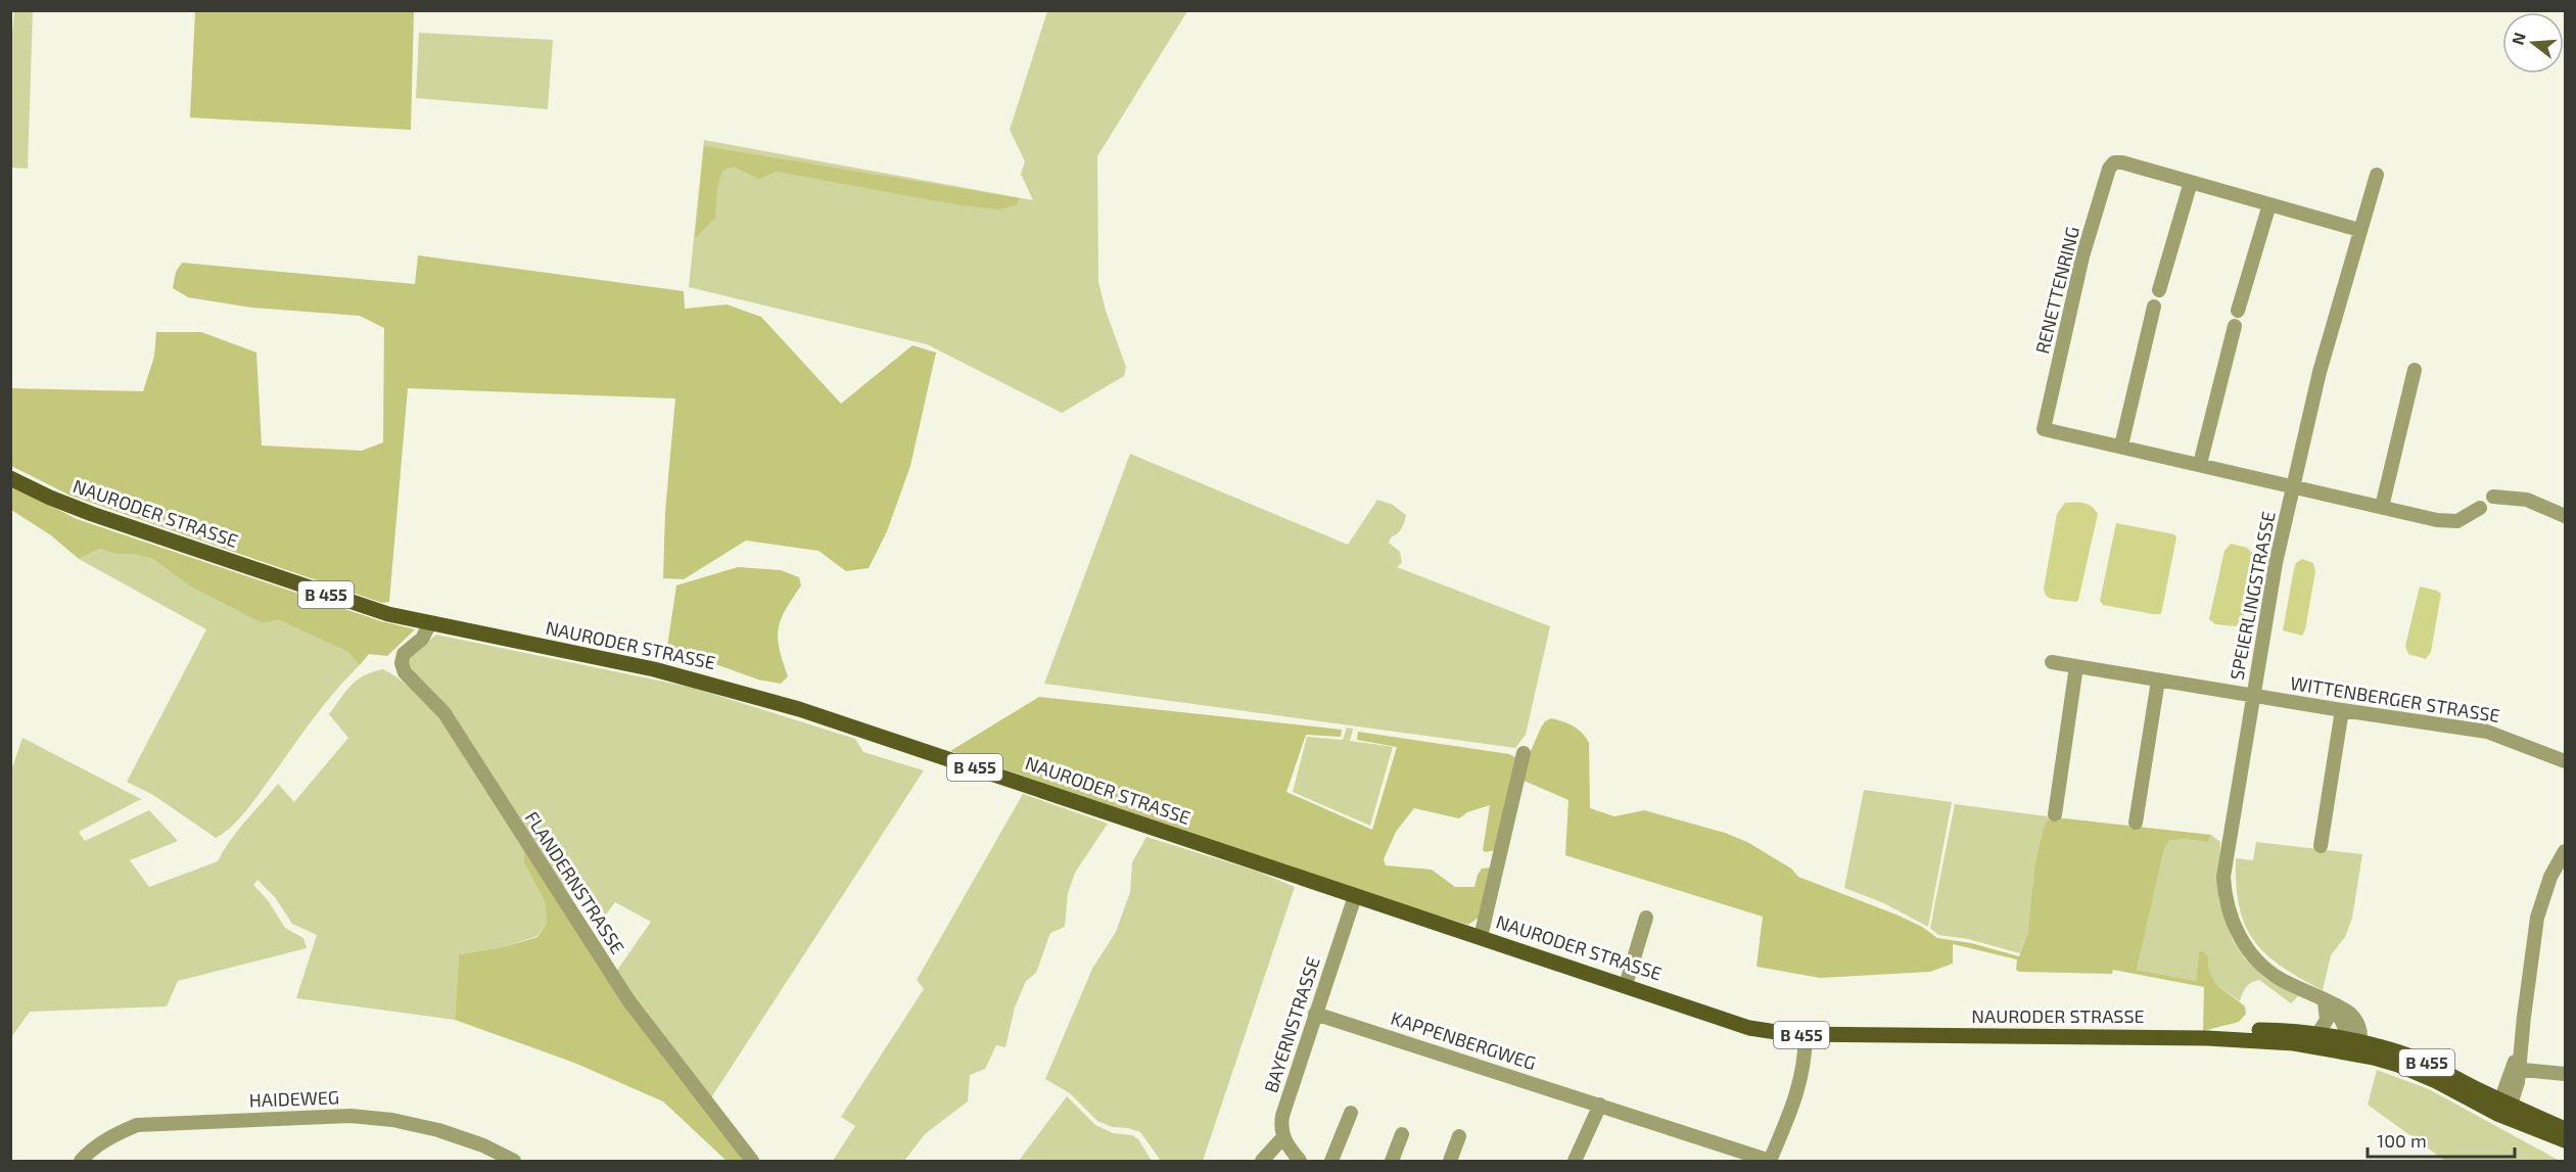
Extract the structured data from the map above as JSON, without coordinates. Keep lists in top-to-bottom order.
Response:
{
  "streets": {
    "main road": ["NAURODER STRASSE", "B 455"],
    "street": [
      "RENETTENRING",
      "SPEIERLINGSTRASSE",
      "WITTENBERGER STRASSE",
      "FLANDERNSTRASSE",
      "BAYERNSTRASSE",
      "KAPPENBERGWEG",
      "HAIDEWEG"
    ]
  },
  "crossings": [
    ["RENETTENRING", "SPEIERLINGSTRASSE"],
    ["NAURODER STRASSE", "B 455"],
    ["NAURODER STRASSE", "SPEIERLINGSTRASSE"],
    ["NAURODER STRASSE", "FLANDERNSTRASSE"],
    ["NAURODER STRASSE", "BAYERNSTRASSE"],
    ["NAURODER STRASSE", "KAPPENBERGWEG"],
    ["SPEIERLINGSTRASSE", "WITTENBERGER STRASSE"],
    ["BAYERNSTRASSE", "KAPPENBERGWEG"]
  ],
  "scale_bar": "100 m",
  "north": "left"
}
